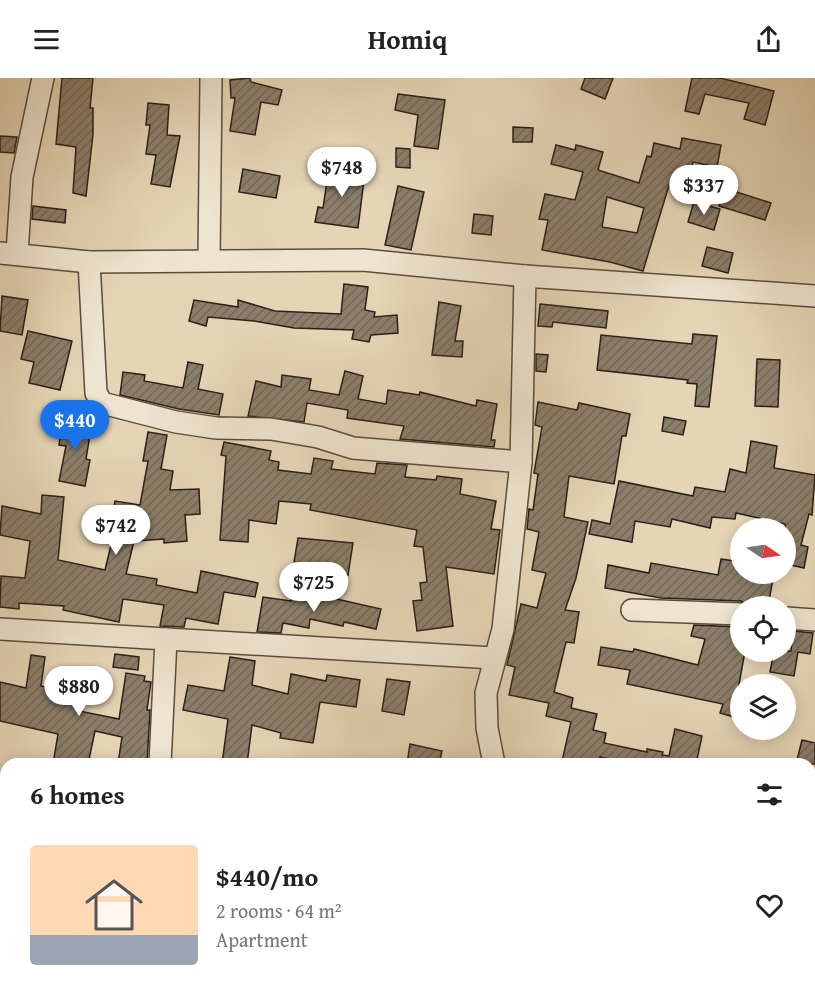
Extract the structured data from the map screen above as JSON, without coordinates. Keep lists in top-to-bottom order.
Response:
{
  "north": "right",
  "page": {
    "header": "Homiq",
    "price": [
      "$748",
      "$337",
      "$440",
      "$742",
      "$725",
      "$880"
    ],
    "heading": "6 homes",
    "list": [
      {
        "name": "$440/mo",
        "note": "2 rooms · 64 m² · Apartment"
      }
    ]
  }
}
